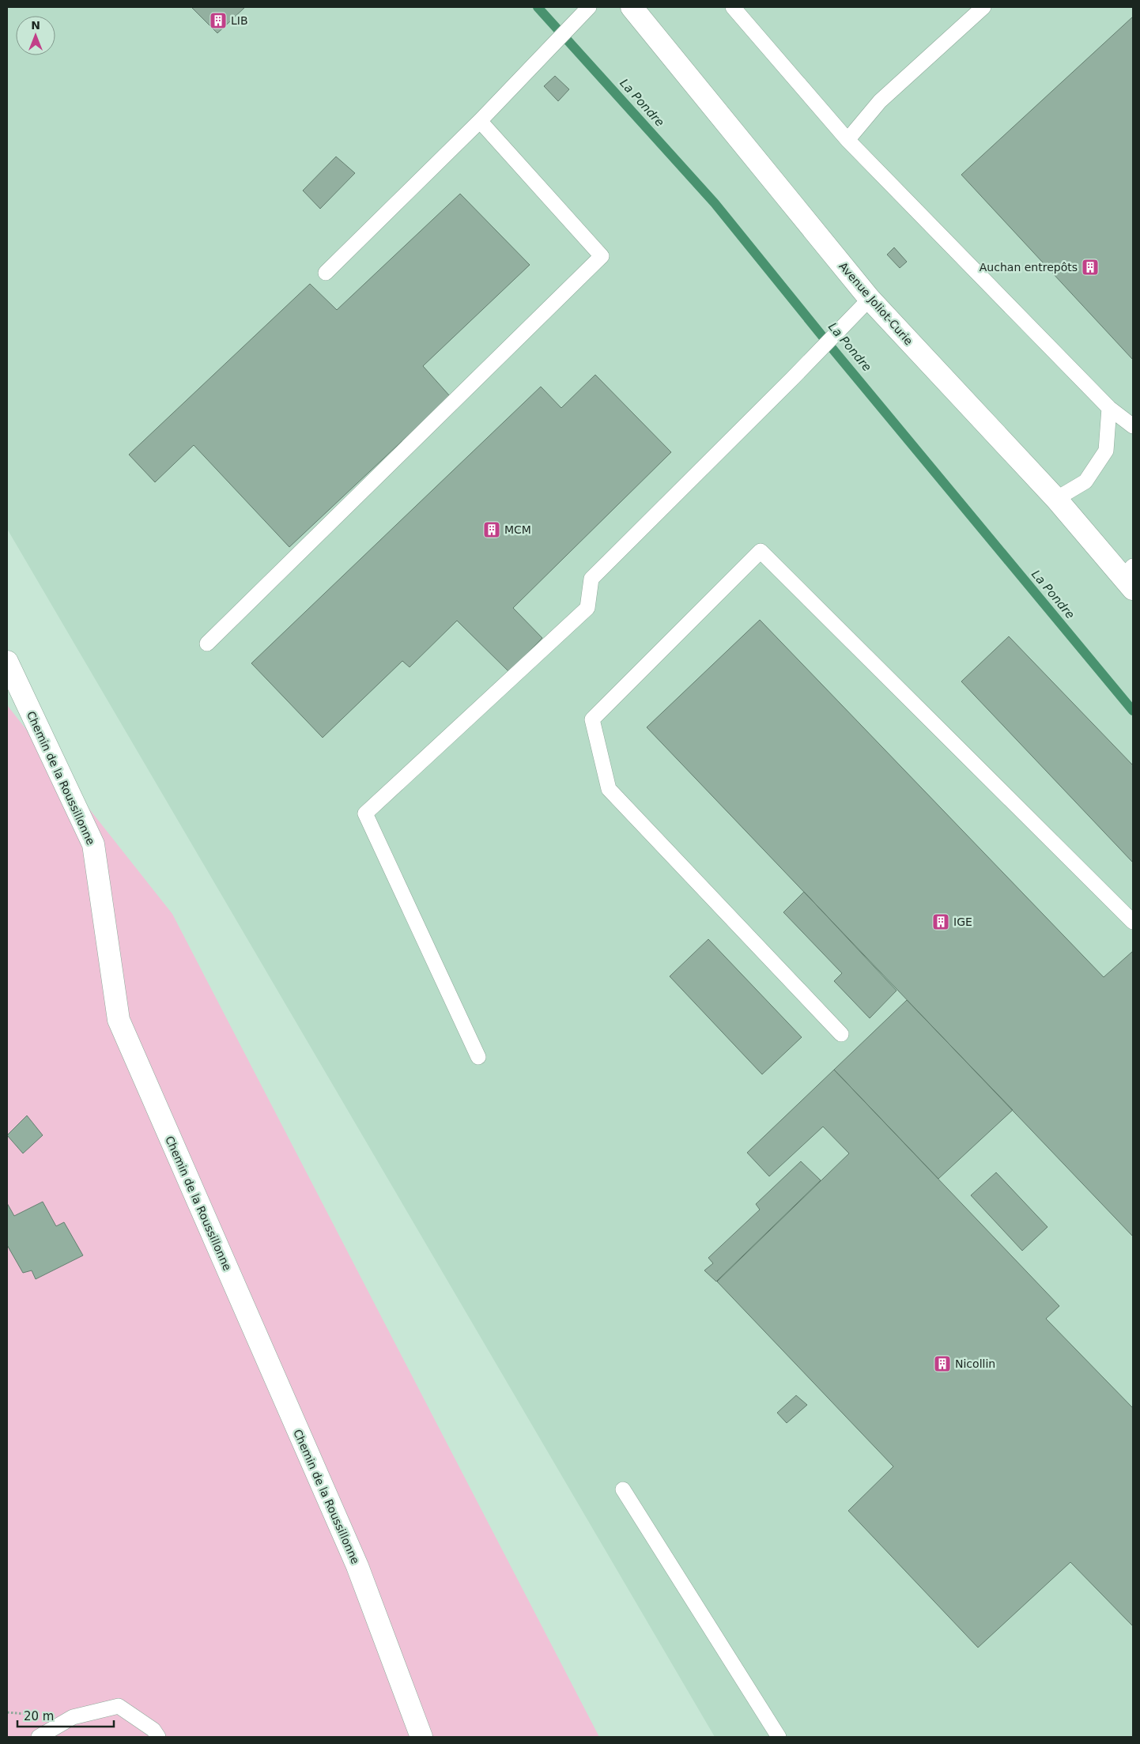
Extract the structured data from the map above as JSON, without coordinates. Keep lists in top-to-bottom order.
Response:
{
  "streets": {
    "street": ["Avenue Joliot-Curie", "Chemin de la Roussillonne"]
  },
  "water": ["La Pondre"],
  "places": {
    "building": [
      "LIB",
      "Auchan entrepôts",
      "MCM",
      "IGE",
      "Nicollin"
    ]
  },
  "scale_bar": "20 m",
  "north": "top"
}
